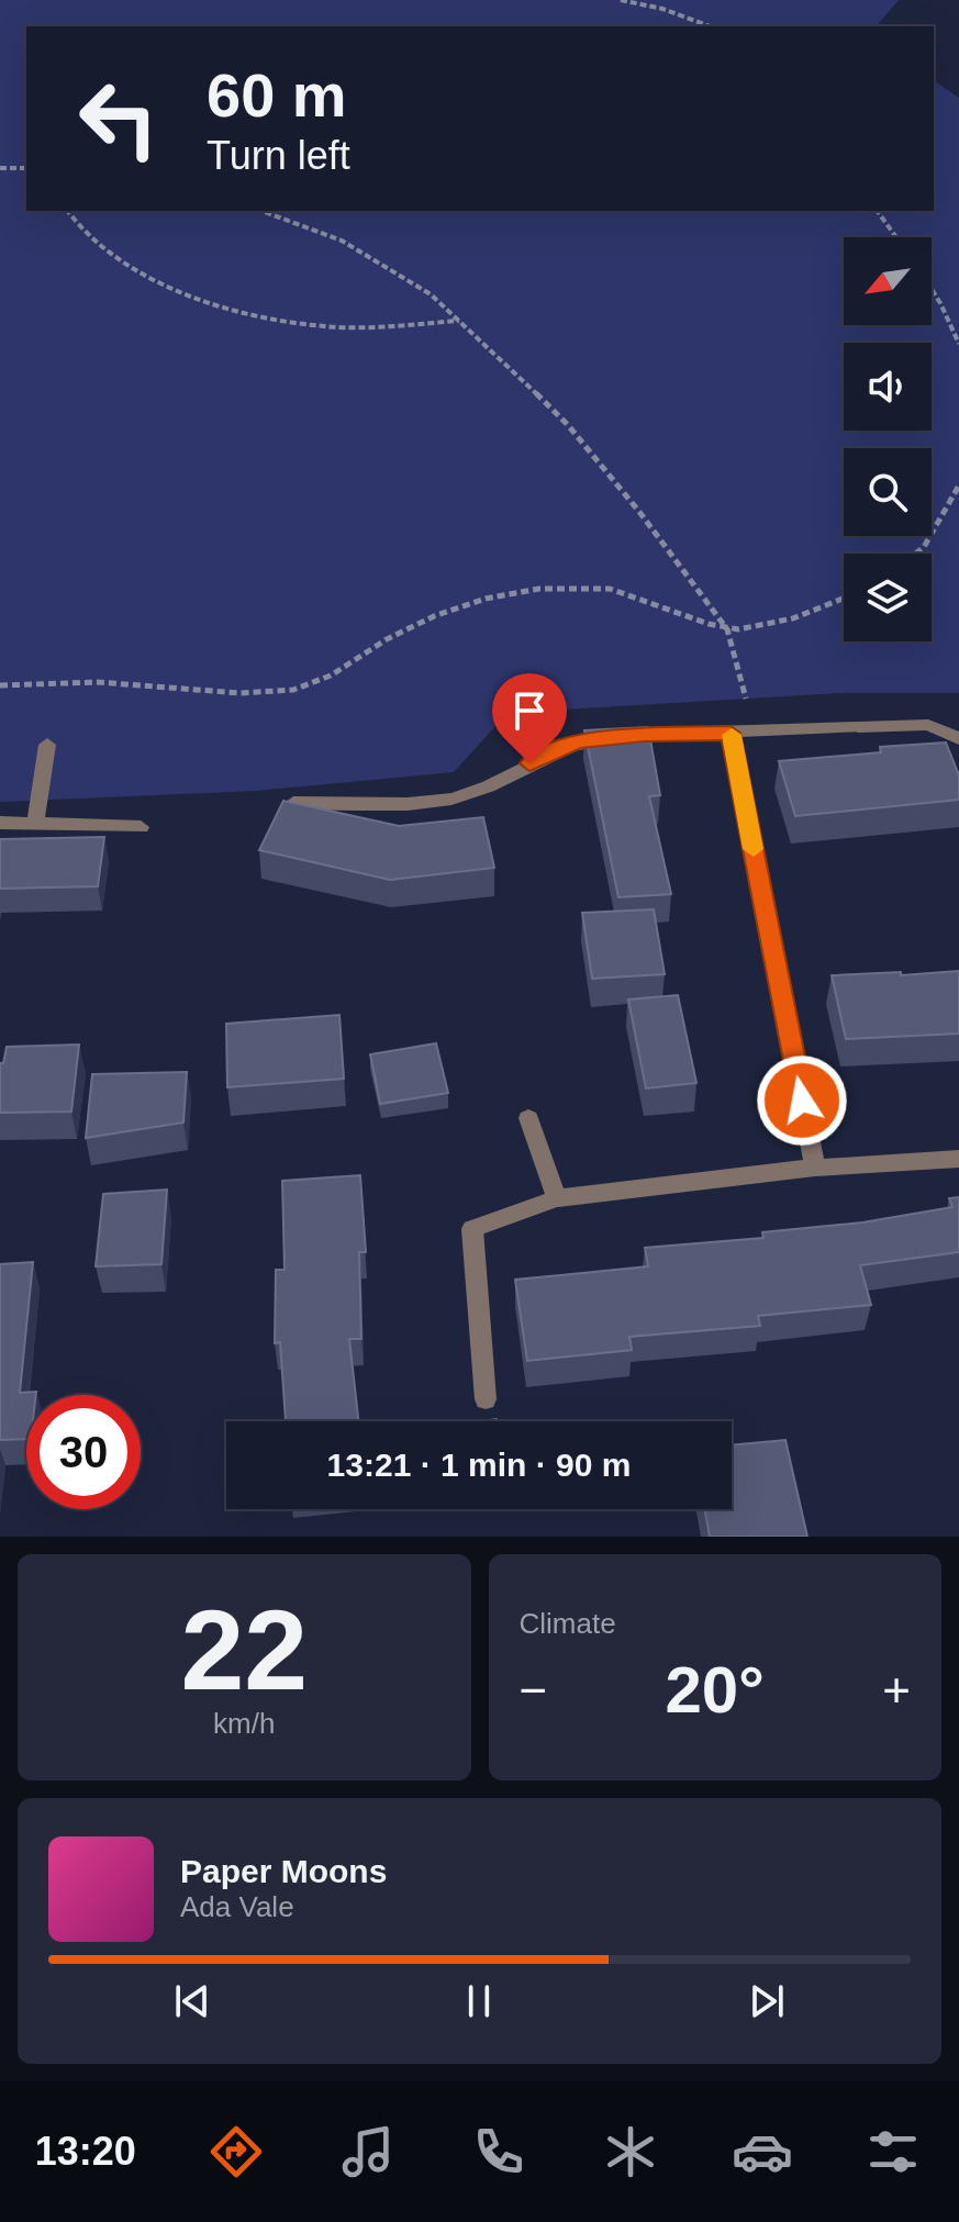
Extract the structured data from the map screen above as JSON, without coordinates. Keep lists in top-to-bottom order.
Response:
{
  "north": "bottom left",
  "page": {
    "turn": ["60 m", "Turn left"],
    "limit": "30",
    "trip": "13:21 · 1 min · 90 m",
    "tile": [
      ["22", "km/h"],
      "Climate"
    ],
    "heat": ["−", "20°", "+"],
    "song": ["Paper Moons", "Ada Vale"],
    "tabs": "13:20"
  }
}
